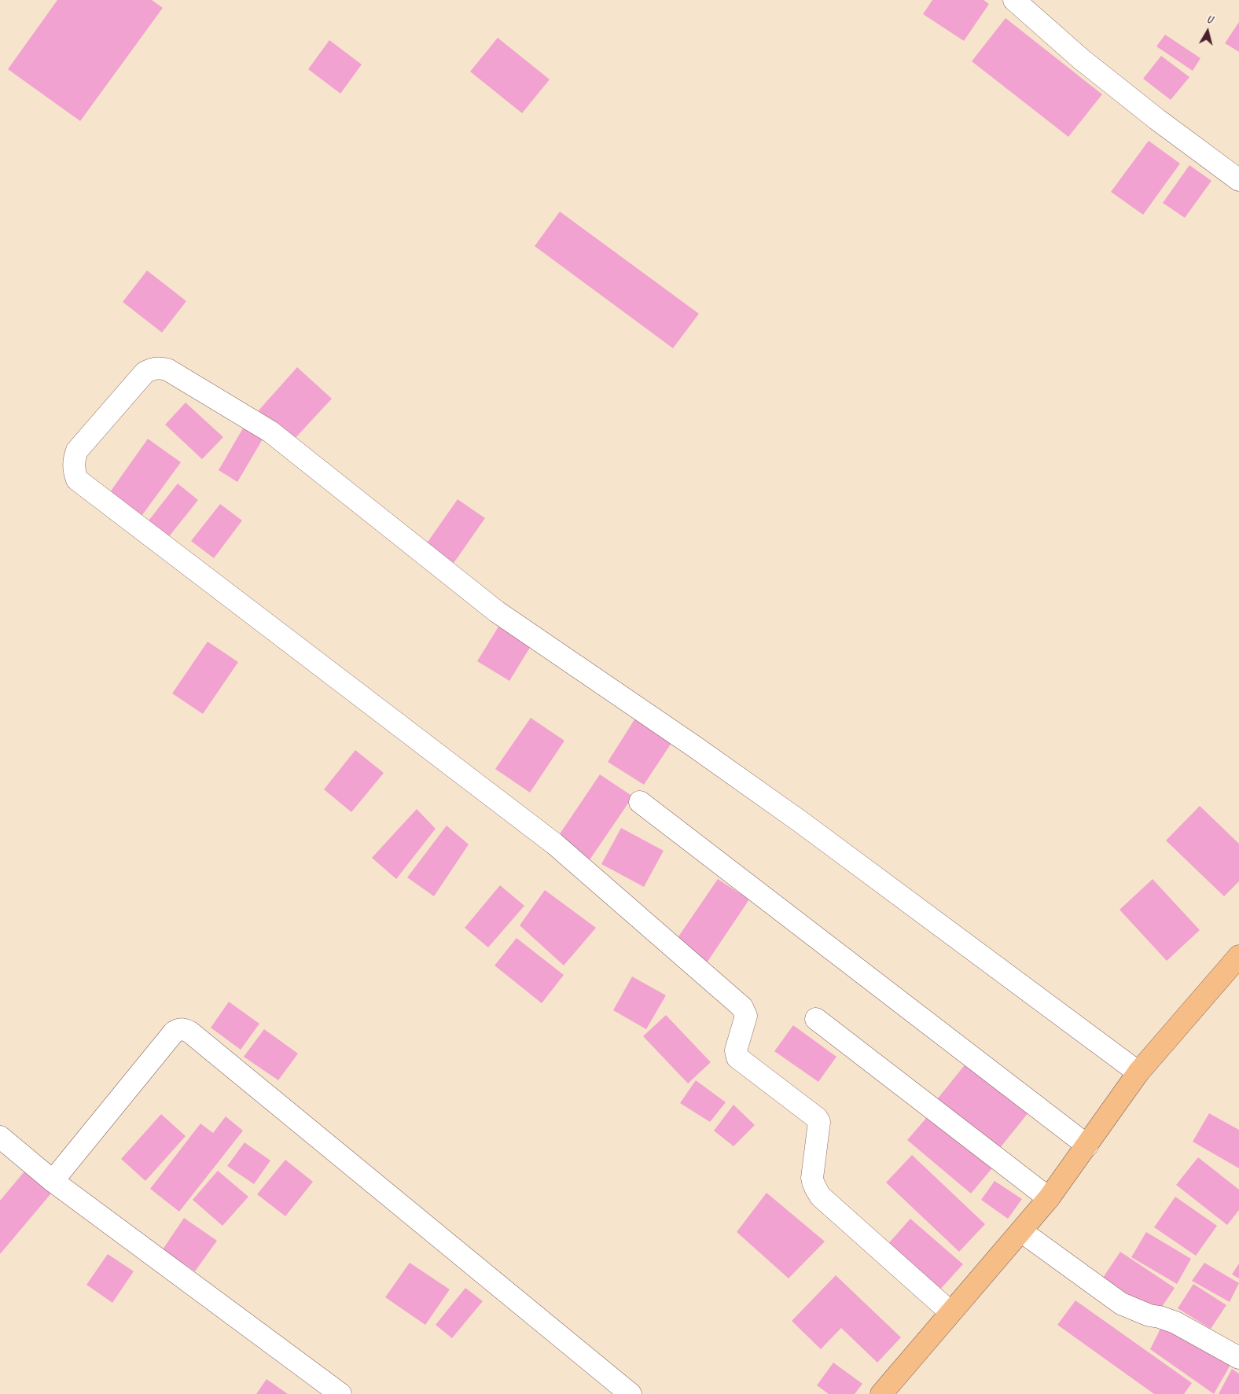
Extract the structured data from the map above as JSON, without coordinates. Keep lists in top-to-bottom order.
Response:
{
  "north": "top"
}
